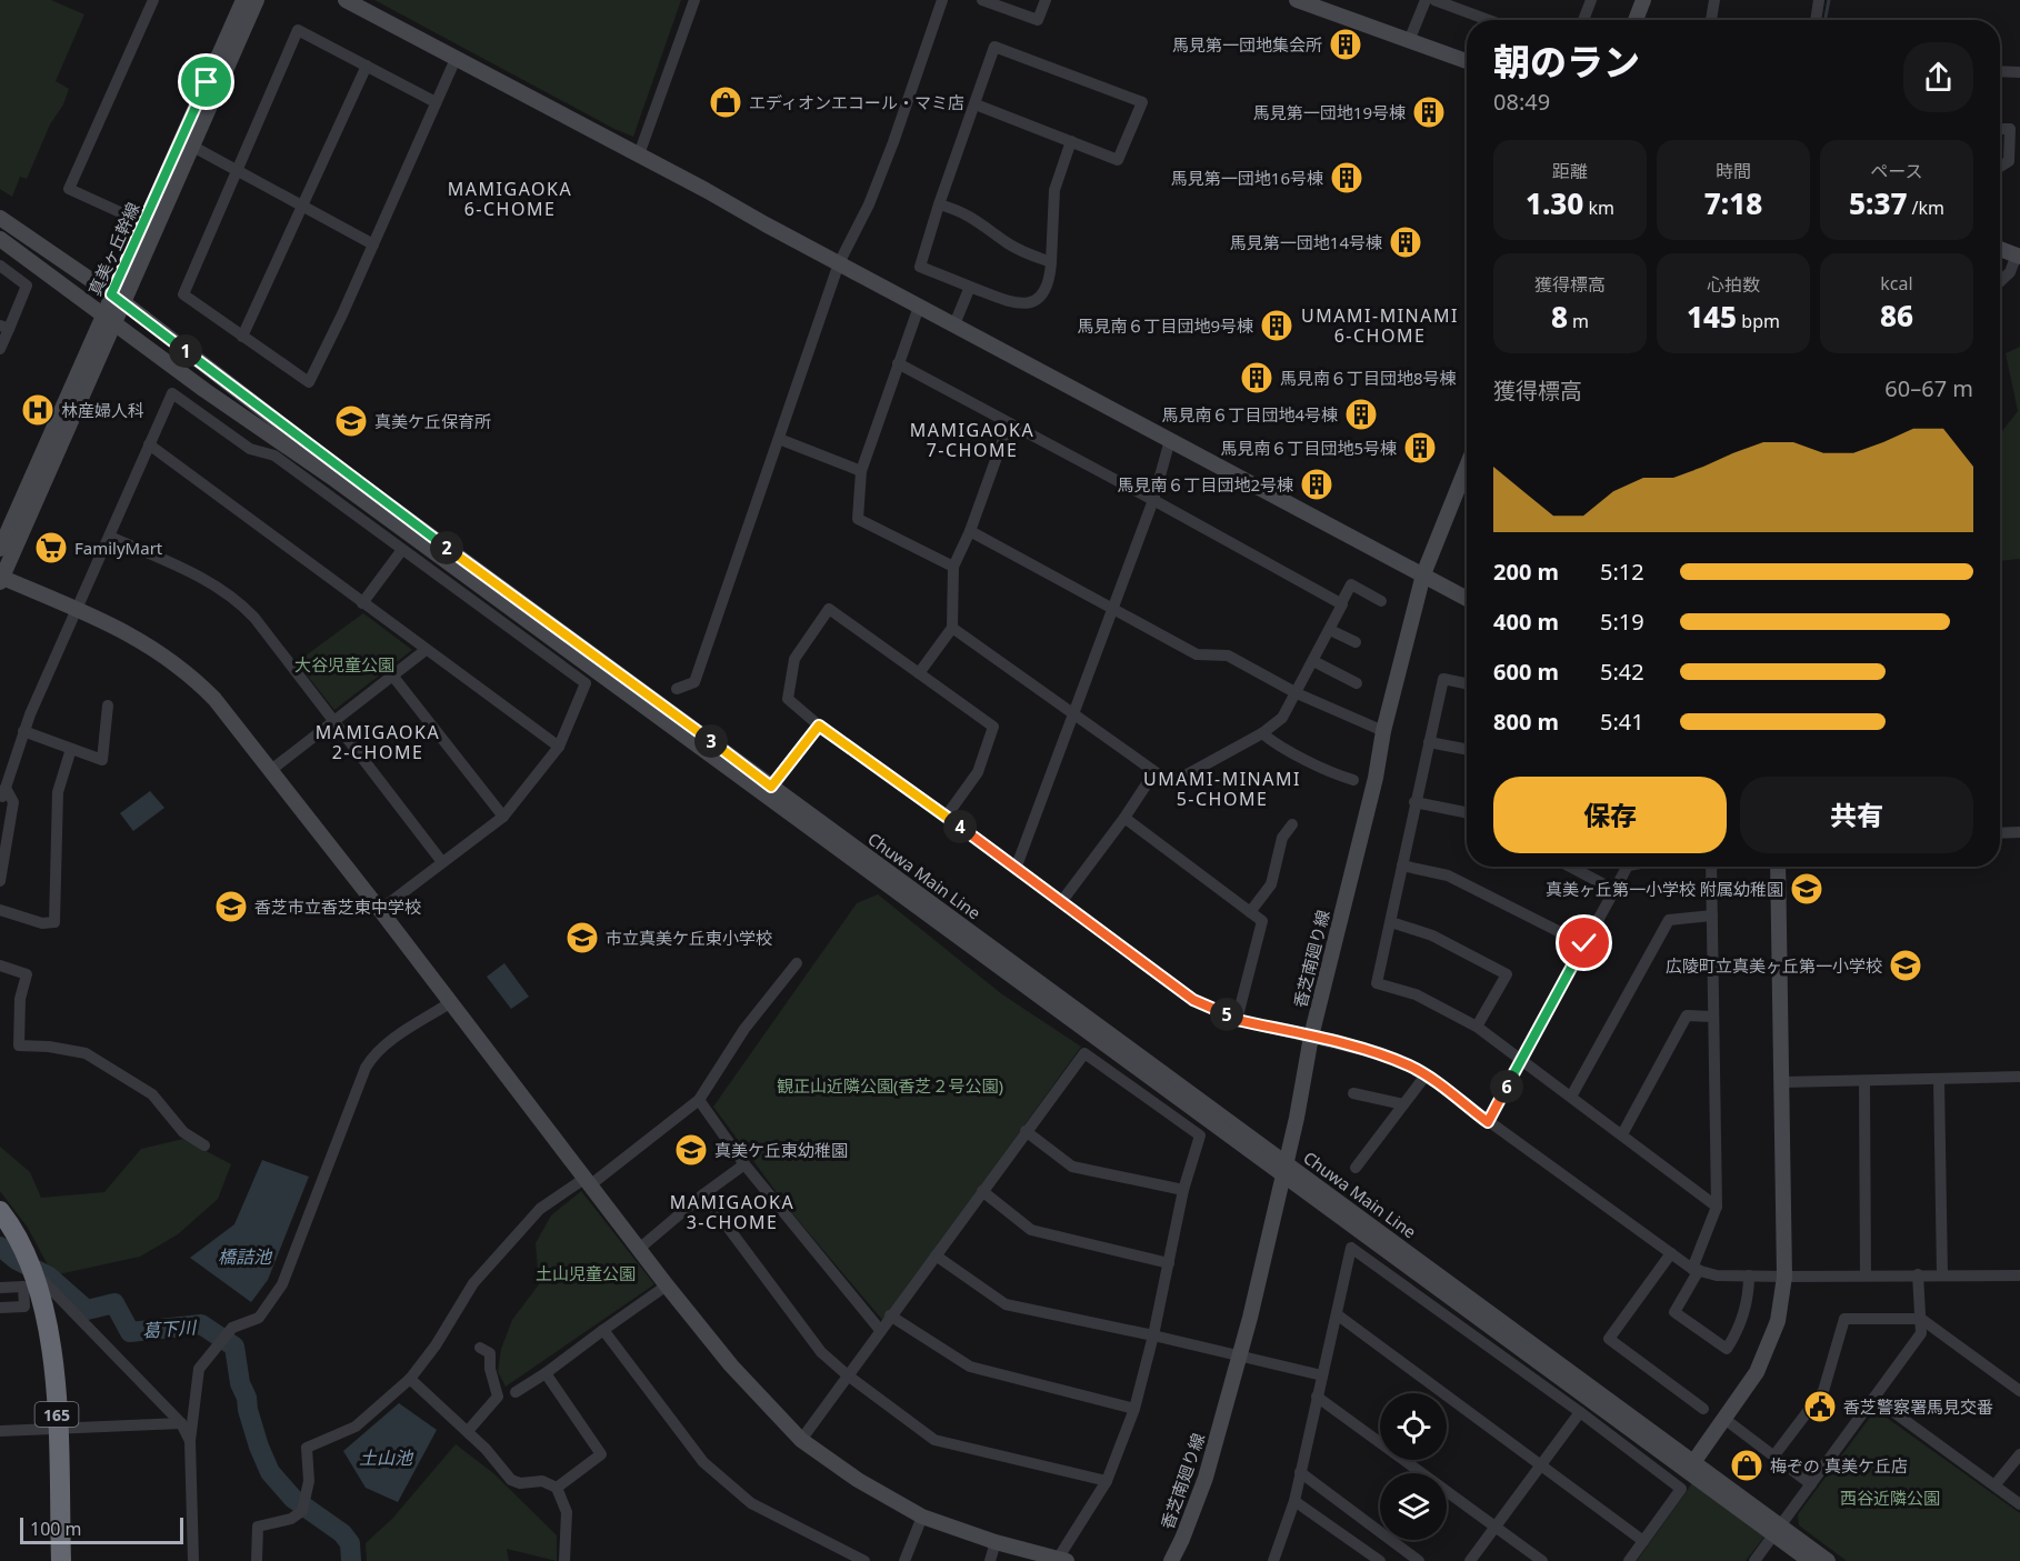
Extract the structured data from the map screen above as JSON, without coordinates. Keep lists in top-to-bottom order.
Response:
{
  "streets": {
    "highway": ["165"],
    "street": ["真美ヶ丘幹線", "Chuwa Main Line", "香芝南廻り線"]
  },
  "crossings": [
    ["真美ヶ丘幹線", "Chuwa Main Line"],
    ["Chuwa Main Line", "香芝南廻り線"]
  ],
  "districts": [
    "MAMIGAOKA 6-CHOME",
    "UMAMI-MINAMI 6-CHOME",
    "MAMIGAOKA 7-CHOME",
    "MAMIGAOKA 2-CHOME",
    "UMAMI-MINAMI 5-CHOME",
    "MAMIGAOKA 3-CHOME"
  ],
  "water": ["橋詰池", "葛下川", "土山池"],
  "parks": [
    "大谷児童公園",
    "観正山近隣公園(香芝２号公園)",
    "土山児童公園",
    "西谷近隣公園"
  ],
  "places": {
    "building": [
      "馬見第一団地集会所",
      "馬見第一団地19号棟",
      "馬見第一団地16号棟",
      "馬見第一団地14号棟",
      "馬見南６丁目団地9号棟",
      "馬見南６丁目団地8号棟",
      "馬見南６丁目団地4号棟",
      "馬見南６丁目団地5号棟",
      "馬見南６丁目団地2号棟"
    ],
    "shop": ["エディオンエコール・マミ店", "梅ぞの 真美ケ丘店"],
    "hospital": ["林産婦人科"],
    "school or university": [
      "真美ケ丘保育所",
      "真美ヶ丘第一小学校 附属幼稚園",
      "香芝市立香芝東中学校",
      "市立真美ケ丘東小学校",
      "広陵町立真美ヶ丘第一小学校",
      "真美ケ丘東幼稚園"
    ],
    "supermarket": ["FamilyMart"],
    "public building": ["香芝警察署馬見交番"]
  },
  "scale_bar": "100 m",
  "page": {
    "heading": ["朝のラン", "08:49"],
    "stats": [
      ["距離", "1.30 km"],
      ["時間", "7:18"],
      ["ペース", "5:37 /km"],
      ["獲得標高", "8 m"],
      ["心拍数", "145 bpm"],
      ["kcal", "86"]
    ],
    "pins": [
      "1",
      "2",
      "3",
      "4",
      "5",
      "6"
    ],
    "chart": ["獲得標高", "60–67 m"],
    "list": [
      {
        "name": "200 m",
        "note": "5:12"
      },
      {
        "name": "400 m",
        "note": "5:19"
      },
      {
        "name": "600 m",
        "note": "5:42"
      },
      {
        "name": "800 m",
        "note": "5:41"
      }
    ],
    "buttons": ["保存", "共有"],
    "scale": "100 m"
  }
}
